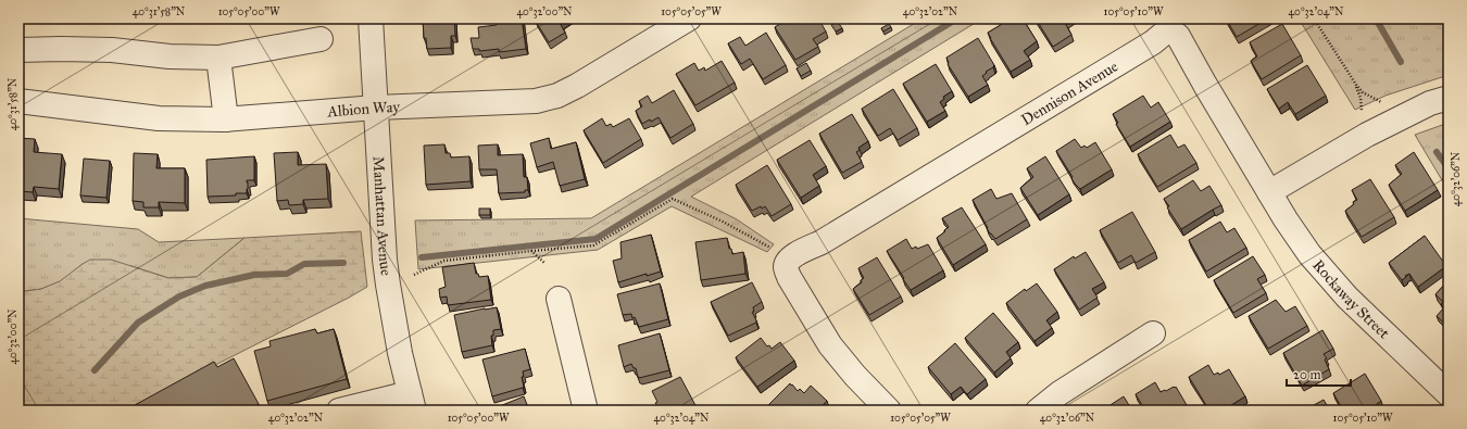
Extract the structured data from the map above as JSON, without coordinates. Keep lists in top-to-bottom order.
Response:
{
  "streets": {
    "street": [
      "Dennison Avenue",
      "Albion Way",
      "Manhattan Avenue",
      "Rockaway Street"
    ]
  },
  "crossings": [
    ["Dennison Avenue", "Rockaway Street"],
    ["Albion Way", "Manhattan Avenue"]
  ],
  "scale_bar": "20 m",
  "coordinates": [
    "40°31'58\"N",
    "105°05'00\"W",
    "40°32'00\"N",
    "105°05'05\"W",
    "40°32'02\"N",
    "105°05'10\"W",
    "40°32'04\"N",
    "40°32'06\"N"
  ]
}
